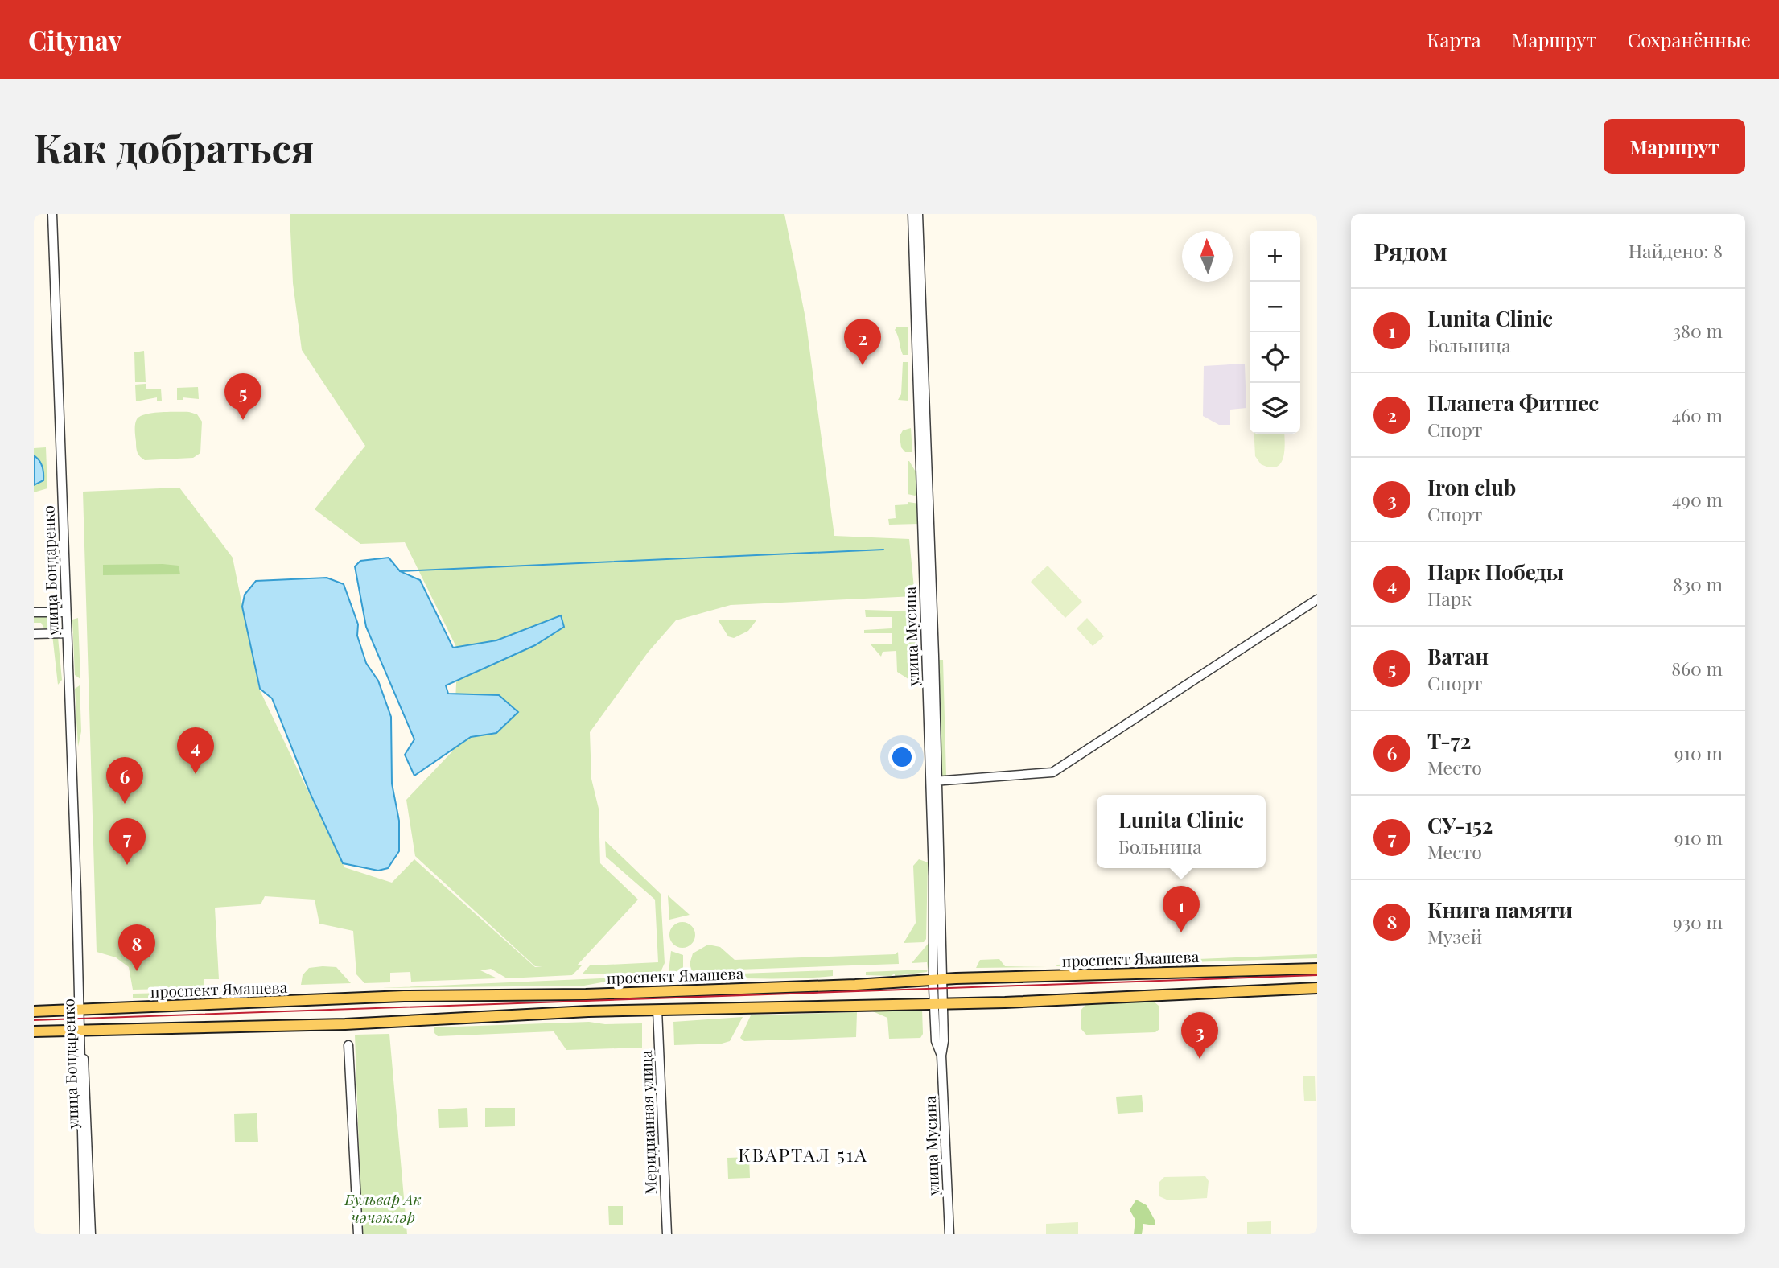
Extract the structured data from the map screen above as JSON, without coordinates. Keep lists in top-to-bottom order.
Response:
{
  "streets": {
    "main road": ["проспект Ямашева"],
    "street": ["улица Бондаренко", "улица Мусина", "Меридианная улица"]
  },
  "crossings": [
    ["улица Бондаренко", "проспект Ямашева"],
    ["улица Мусина", "проспект Ямашева"]
  ],
  "districts": ["КВАРТАЛ 51А"],
  "parks": ["Бульвар Ак чәчәкләр"],
  "north": "top",
  "page": {
    "header": "Citynav",
    "nav": ["Карта", "Маршрут", "Сохранённые"],
    "buttons": "Маршрут",
    "title": "Как добраться",
    "heading": ["Рядом", "Найдено: 8"],
    "map_buttons": ["+", "−"],
    "list": [
      {
        "mark": "1",
        "name": "Lunita Clinic",
        "note": "Больница",
        "value": "380 m"
      },
      {
        "mark": "2",
        "name": "Планета Фитнес",
        "note": "Спорт",
        "value": "460 m"
      },
      {
        "mark": "3",
        "name": "Iron club",
        "note": "Спорт",
        "value": "490 m"
      },
      {
        "mark": "4",
        "name": "Парк Победы",
        "note": "Парк",
        "value": "830 m"
      },
      {
        "mark": "5",
        "name": "Ватан",
        "note": "Спорт",
        "value": "860 m"
      },
      {
        "mark": "6",
        "name": "Т-72",
        "note": "Место",
        "value": "910 m"
      },
      {
        "mark": "7",
        "name": "СУ-152",
        "note": "Место",
        "value": "910 m"
      },
      {
        "mark": "8",
        "name": "Книга памяти",
        "note": "Музей",
        "value": "930 m"
      }
    ],
    "pins": [
      "2",
      "5",
      "4",
      "6",
      "7",
      "1",
      "8",
      "3"
    ],
    "popup": ["Lunita Clinic", "Больница"]
  }
}
